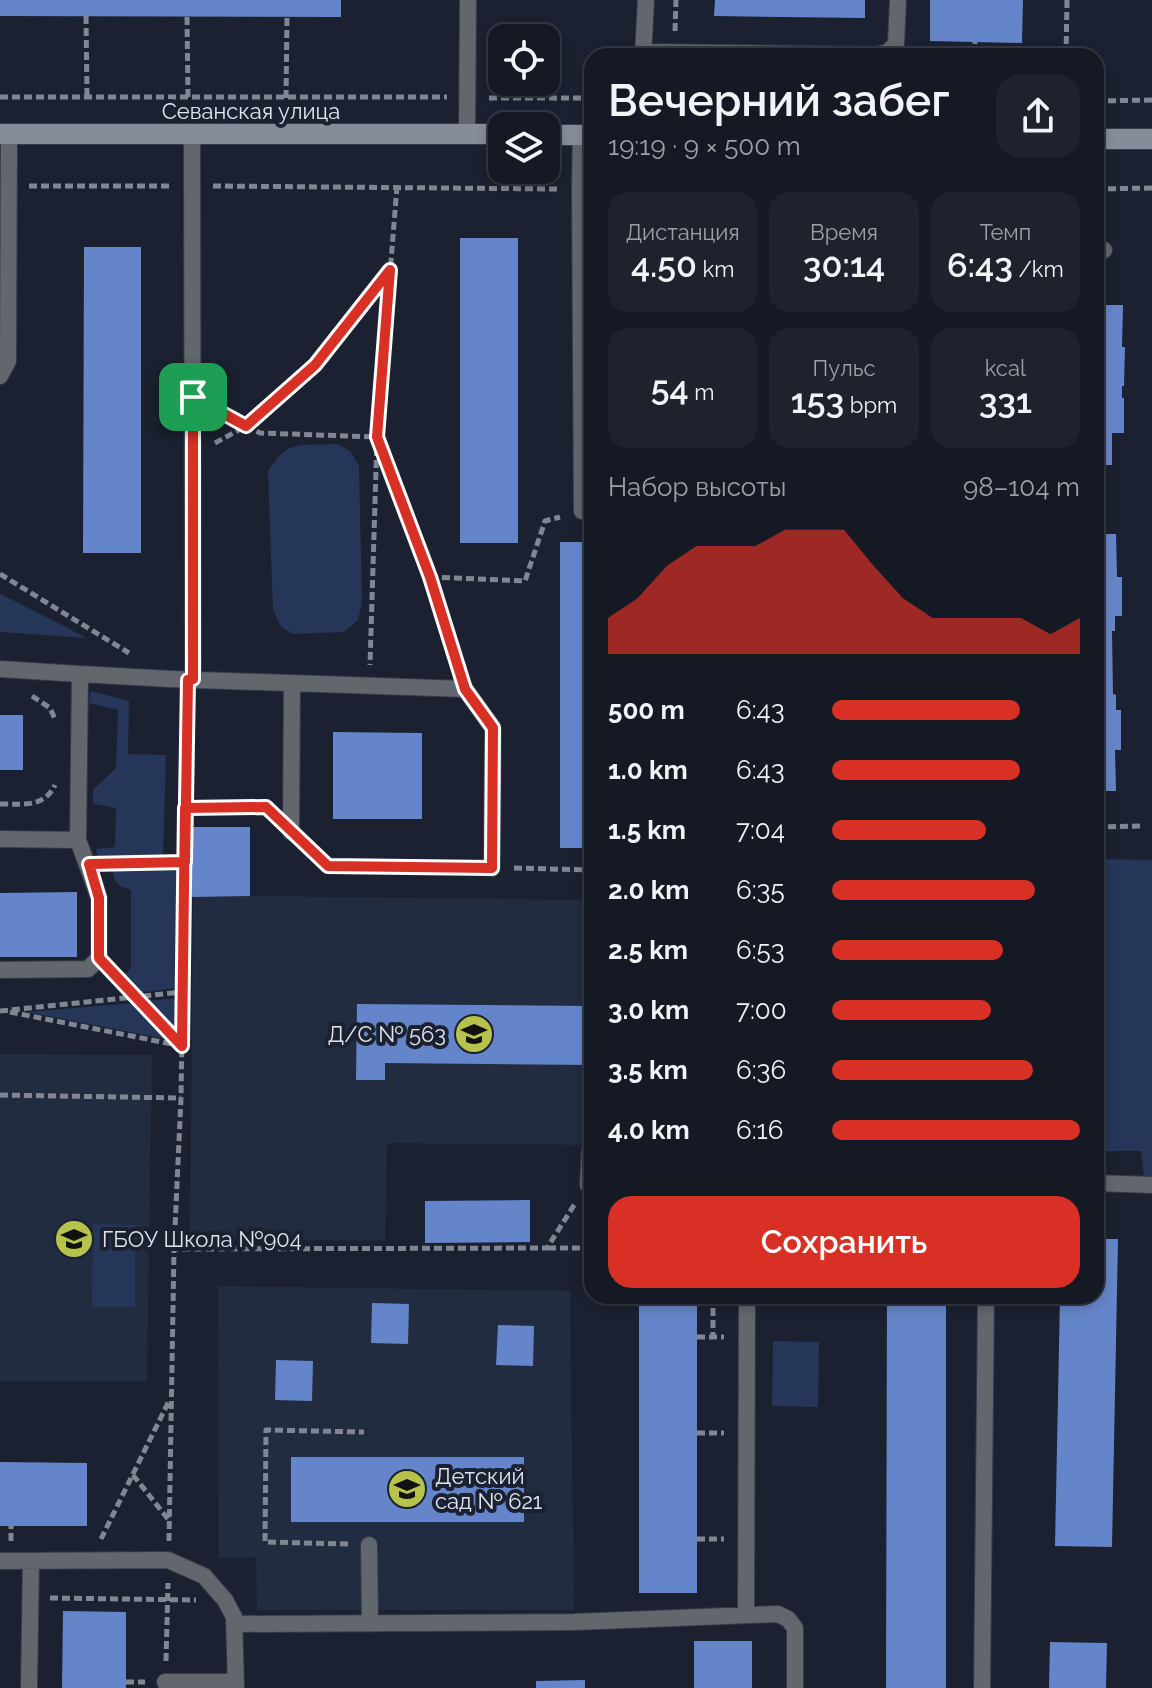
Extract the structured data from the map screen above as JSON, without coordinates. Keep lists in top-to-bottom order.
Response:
{
  "streets": {
    "street": ["Севанская улица"]
  },
  "places": {
    "school or university": ["Д/C № 563", "ГБОУ Школа №904", "Детский сад № 621"]
  },
  "page": {
    "heading": ["Вечерний забег", "19:19 · 9 × 500 m"],
    "stats": [
      ["Дистанция", "4.50 km"],
      ["Время", "30:14"],
      ["Темп", "6:43 /km"],
      ["54 m"],
      ["Пульс", "153 bpm"],
      ["kcal", "331"]
    ],
    "chart": ["Набор высоты", "98–104 m"],
    "list": [
      {
        "name": "500 m",
        "note": "6:43"
      },
      {
        "name": "1.0 km",
        "note": "6:43"
      },
      {
        "name": "1.5 km",
        "note": "7:04"
      },
      {
        "name": "2.0 km",
        "note": "6:35"
      },
      {
        "name": "2.5 km",
        "note": "6:53"
      },
      {
        "name": "3.0 km",
        "note": "7:00"
      },
      {
        "name": "3.5 km",
        "note": "6:36"
      },
      {
        "name": "4.0 km",
        "note": "6:16"
      }
    ],
    "buttons": "Сохранить"
  }
}
